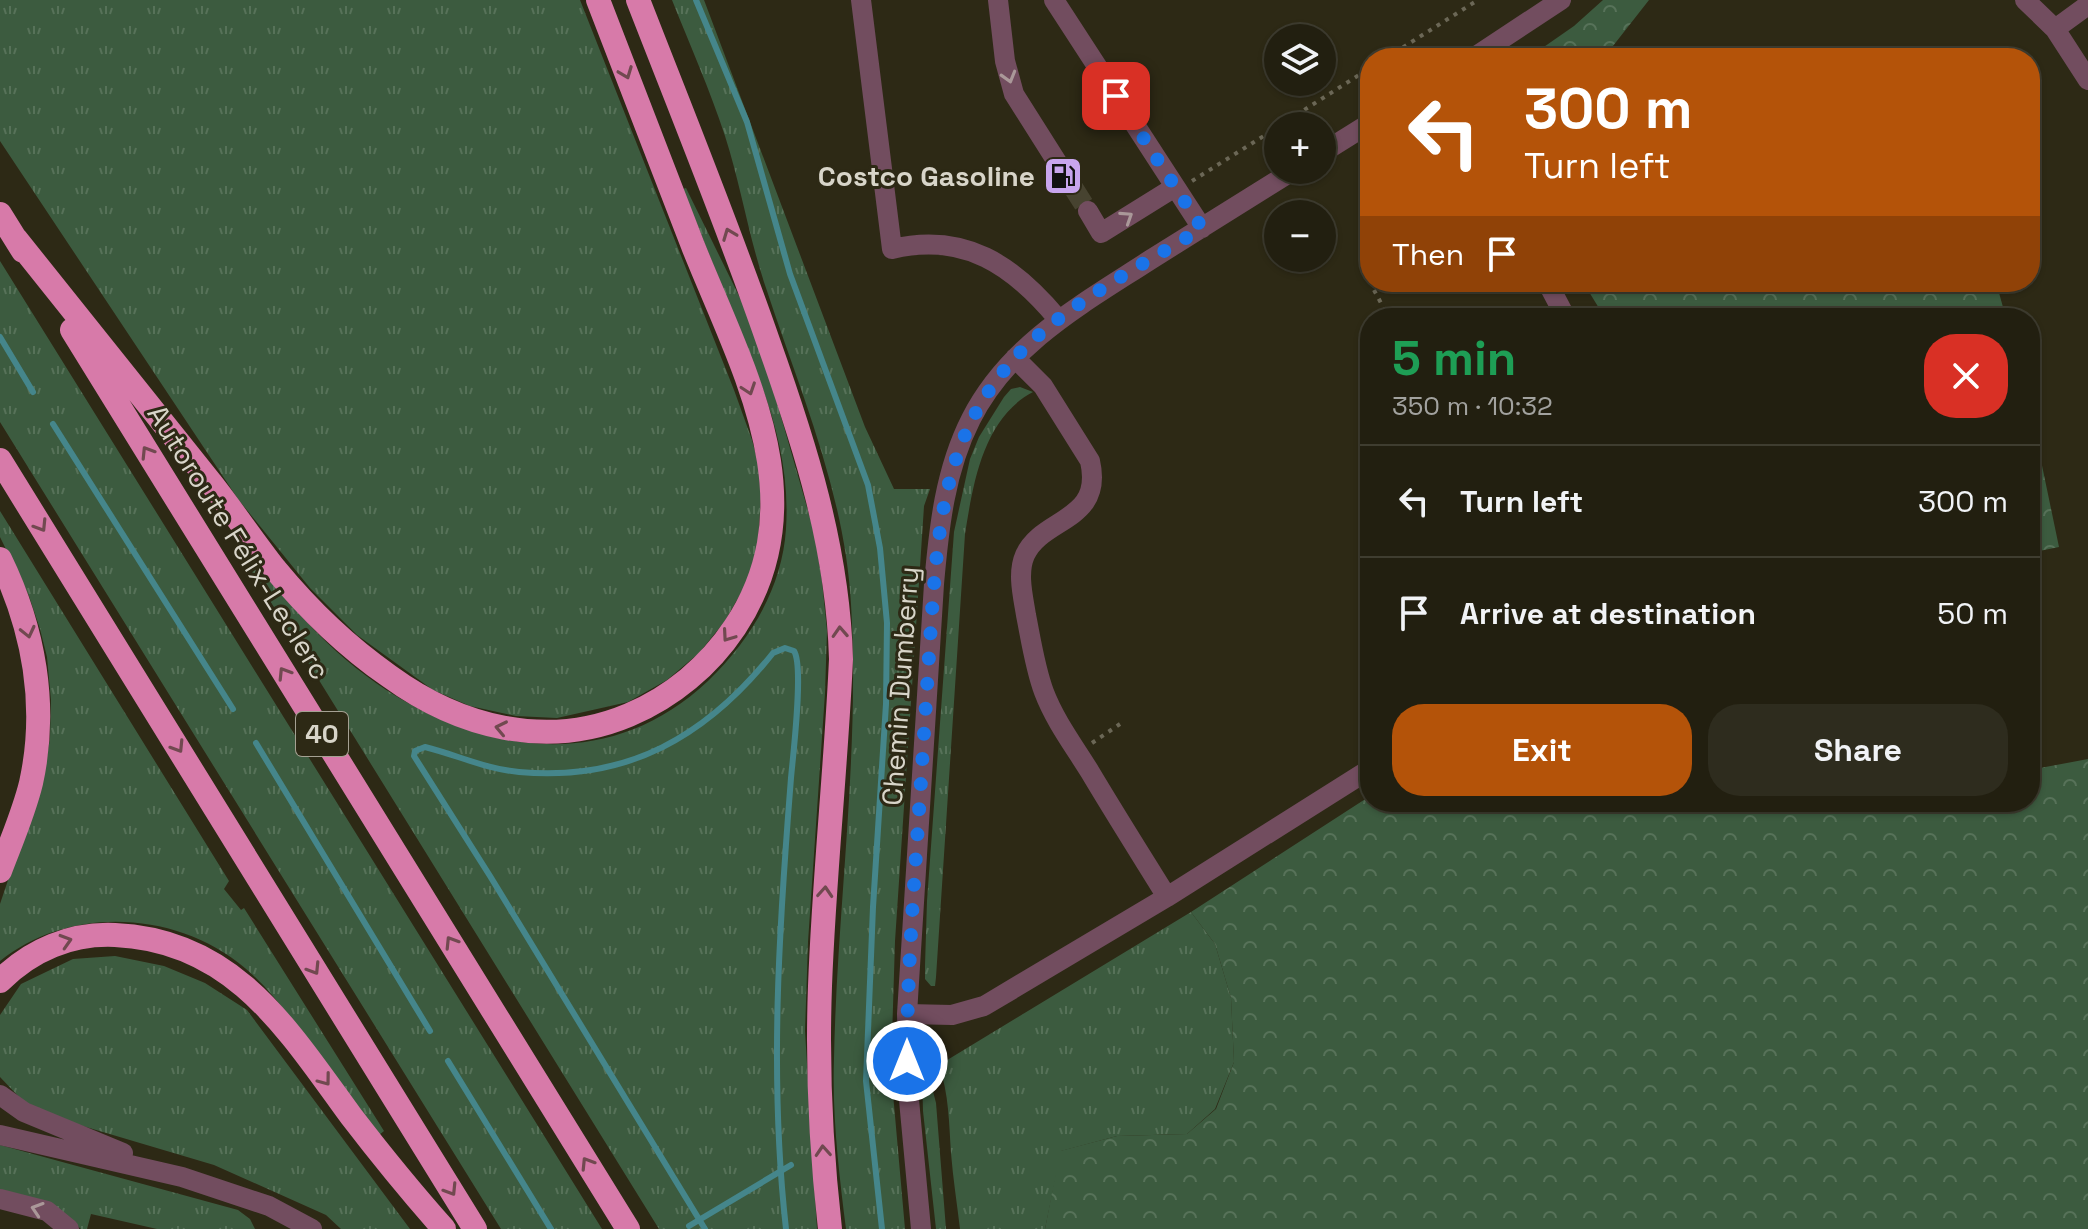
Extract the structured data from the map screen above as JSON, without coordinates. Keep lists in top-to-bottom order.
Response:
{
  "streets": {
    "highway": ["Autoroute Félix-Leclerc", "40"],
    "street": ["Chemin Dumberry"]
  },
  "places": {
    "fuel station": ["Costco Gasoline"]
  },
  "page": {
    "map_buttons": ["+", "−"],
    "turn": ["300 m", "Turn left"],
    "then": "Then",
    "heading": ["5 min", "350 m · 10:32"],
    "list": [
      {
        "name": "Turn left",
        "value": "300 m"
      },
      {
        "name": "Arrive at destination",
        "value": "50 m"
      }
    ],
    "buttons": ["Exit", "Share"]
  }
}
